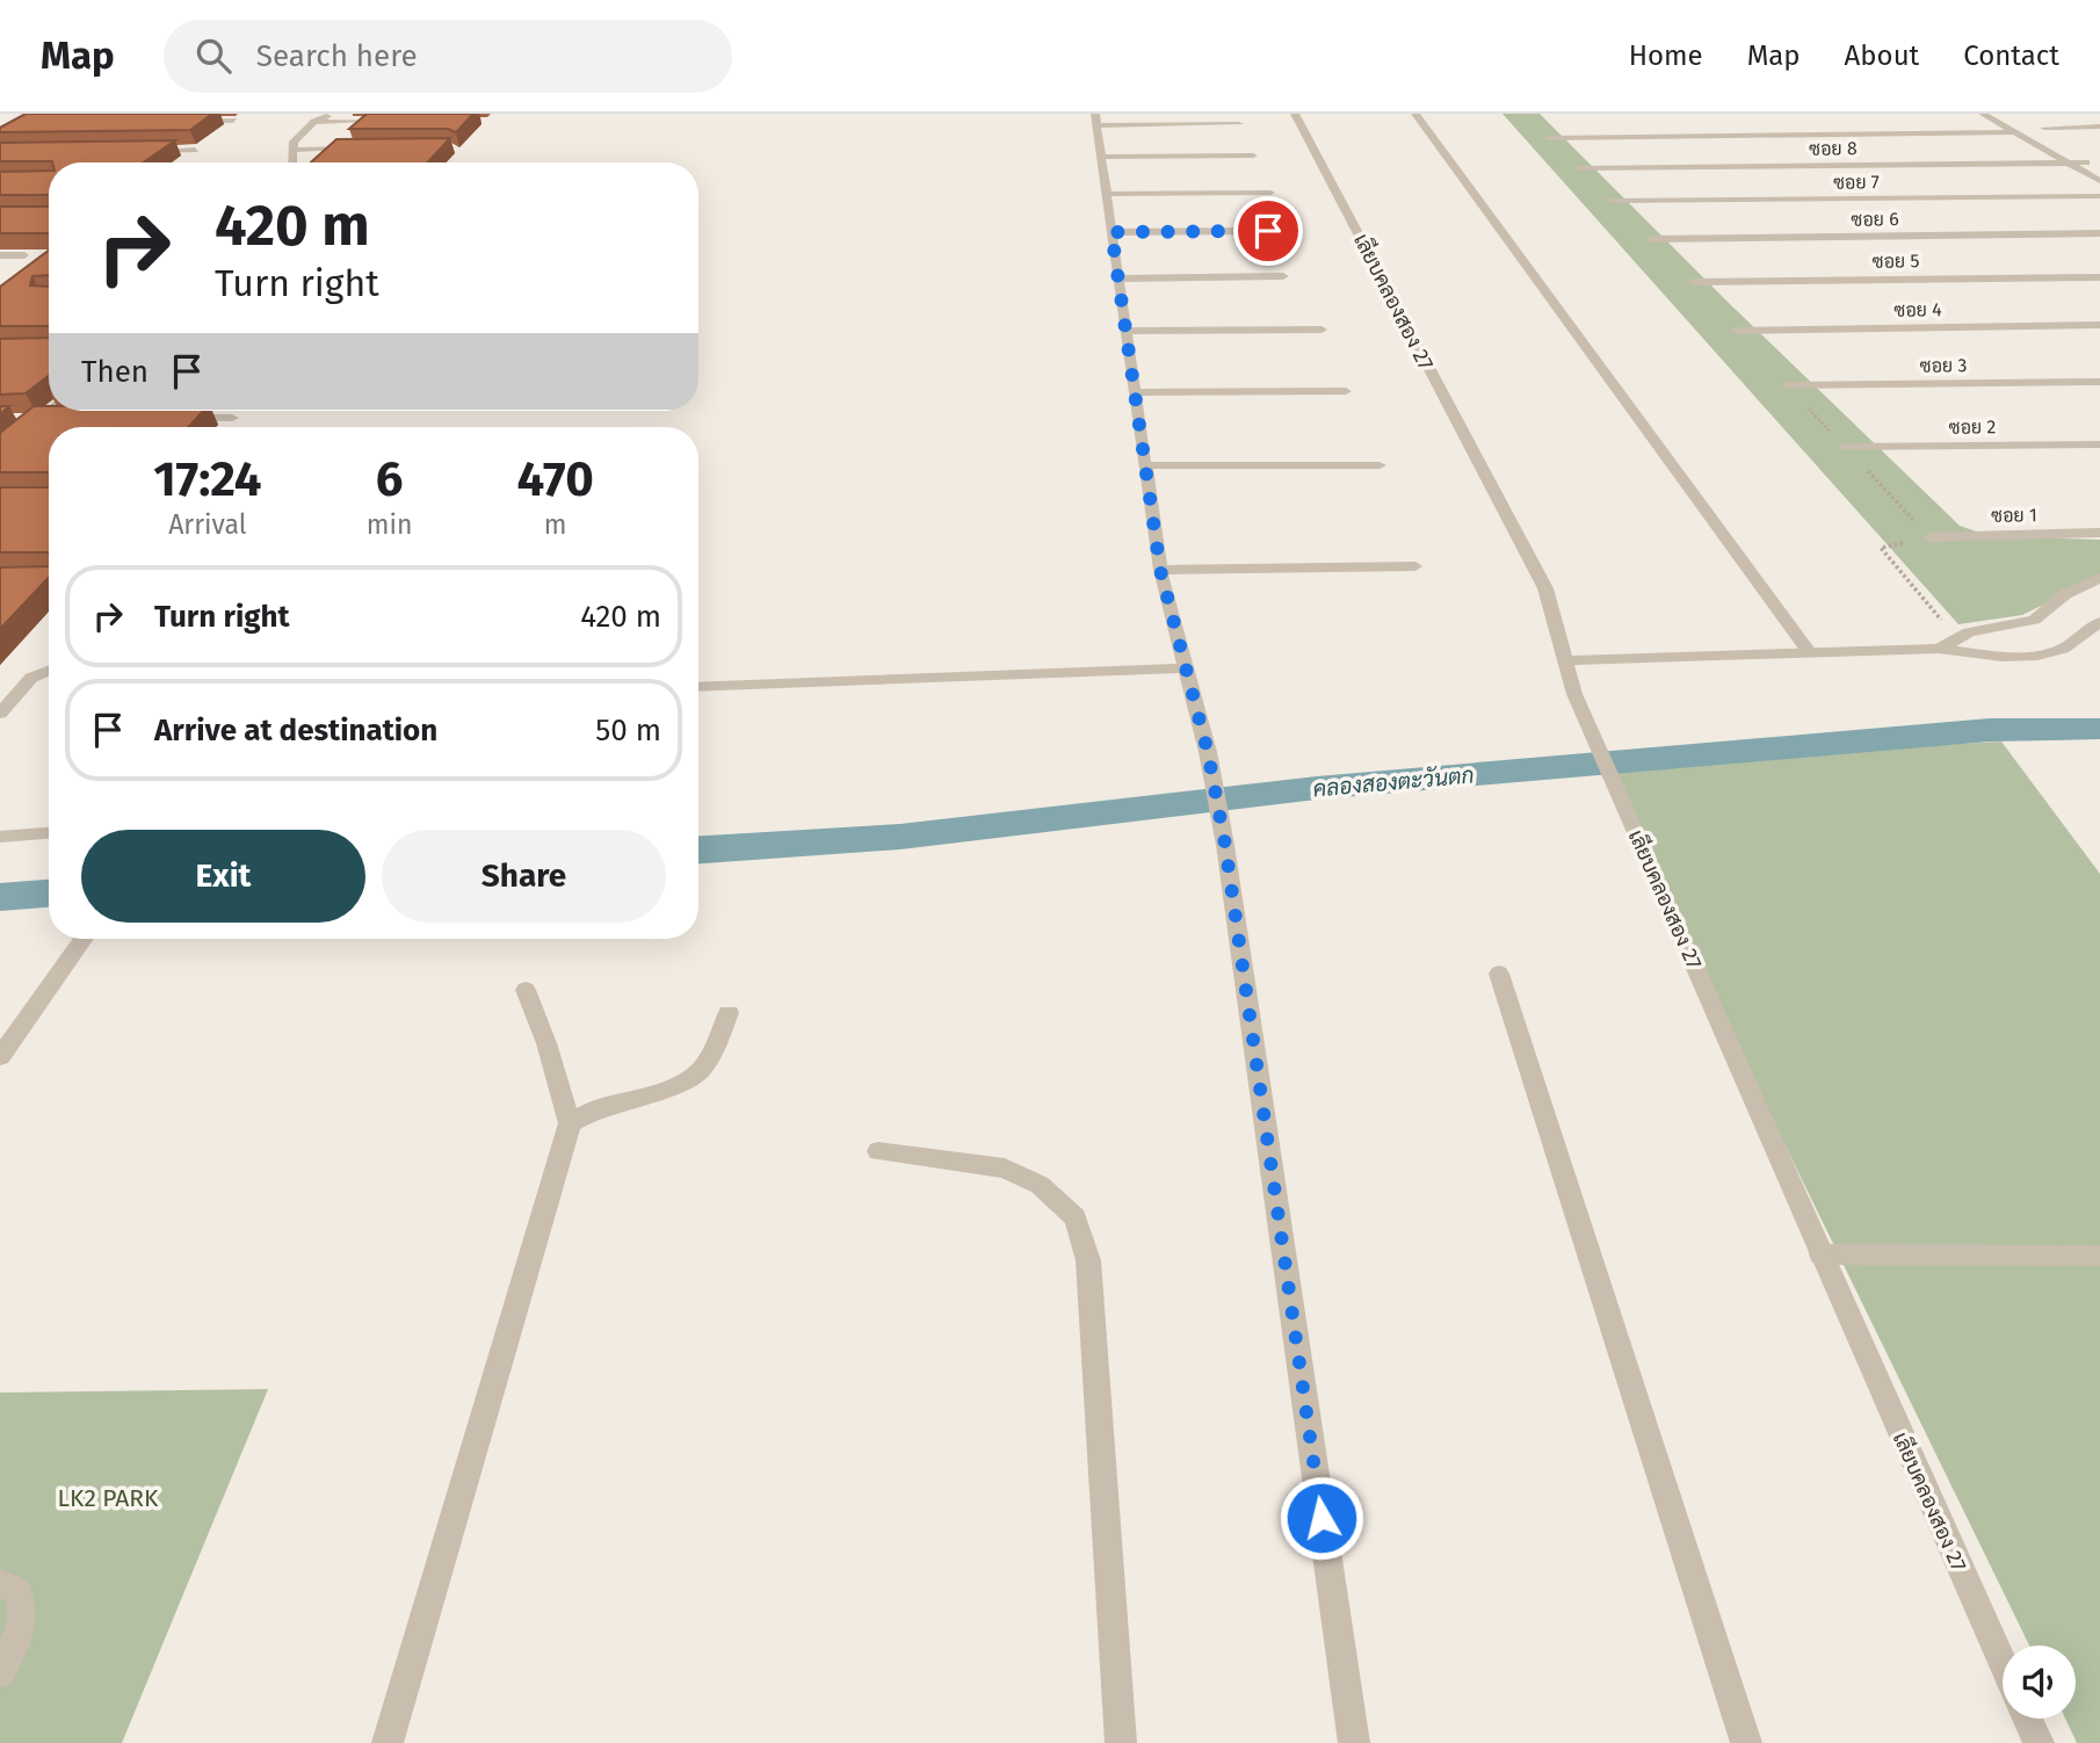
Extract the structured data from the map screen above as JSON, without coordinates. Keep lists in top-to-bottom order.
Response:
{
  "streets": {
    "street": [
      "ซอย 8",
      "ซอย 7",
      "ซอย 6",
      "ซอย 5",
      "เลียบคลองสอง 27",
      "ซอย 4",
      "ซอย 3",
      "ซอย 2",
      "ซอย 1"
    ]
  },
  "water": ["คลองสองตะวันตก"],
  "parks": ["LK2 PARK"],
  "page": {
    "header": "Map",
    "search": "Search here",
    "nav": [
      "Home",
      "Map",
      "About",
      "Contact"
    ],
    "turn": ["420 m", "Turn right"],
    "then": "Then",
    "eta": [
      "17:24",
      "Arrival",
      "6",
      "min",
      "470",
      "m"
    ],
    "list": [
      {
        "name": "Turn right",
        "value": "420 m"
      },
      {
        "name": "Arrive at destination",
        "value": "50 m"
      }
    ],
    "buttons": ["Exit", "Share"]
  }
}
